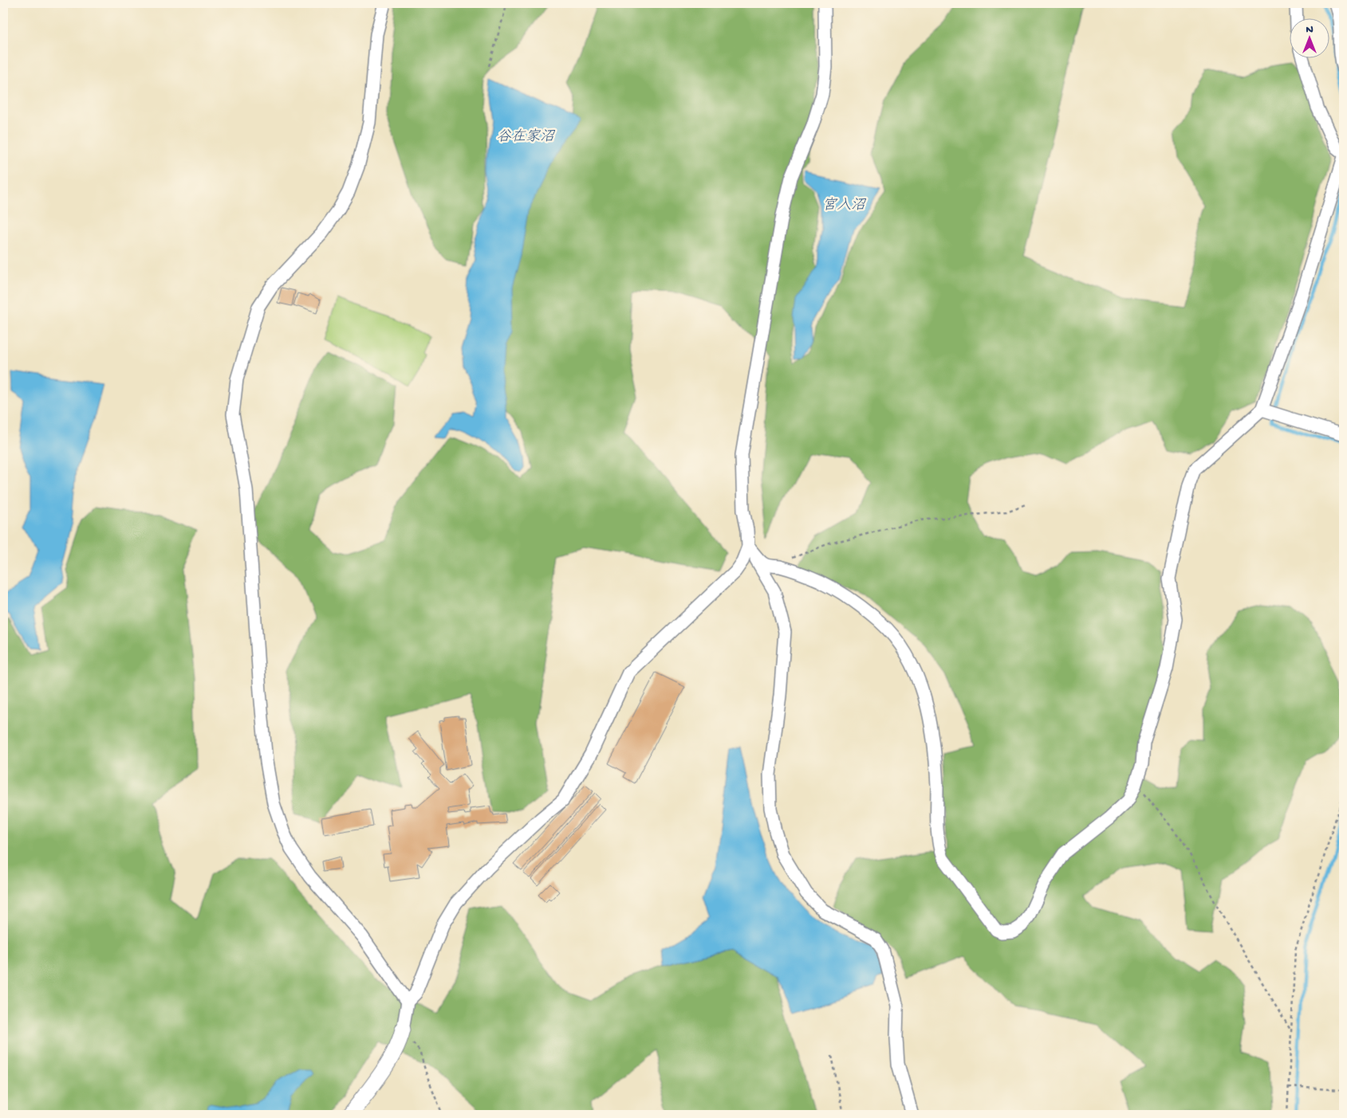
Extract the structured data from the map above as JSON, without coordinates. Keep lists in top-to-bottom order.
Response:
{
  "water": ["谷在家沼", "宮入沼"],
  "north": "top"
}
